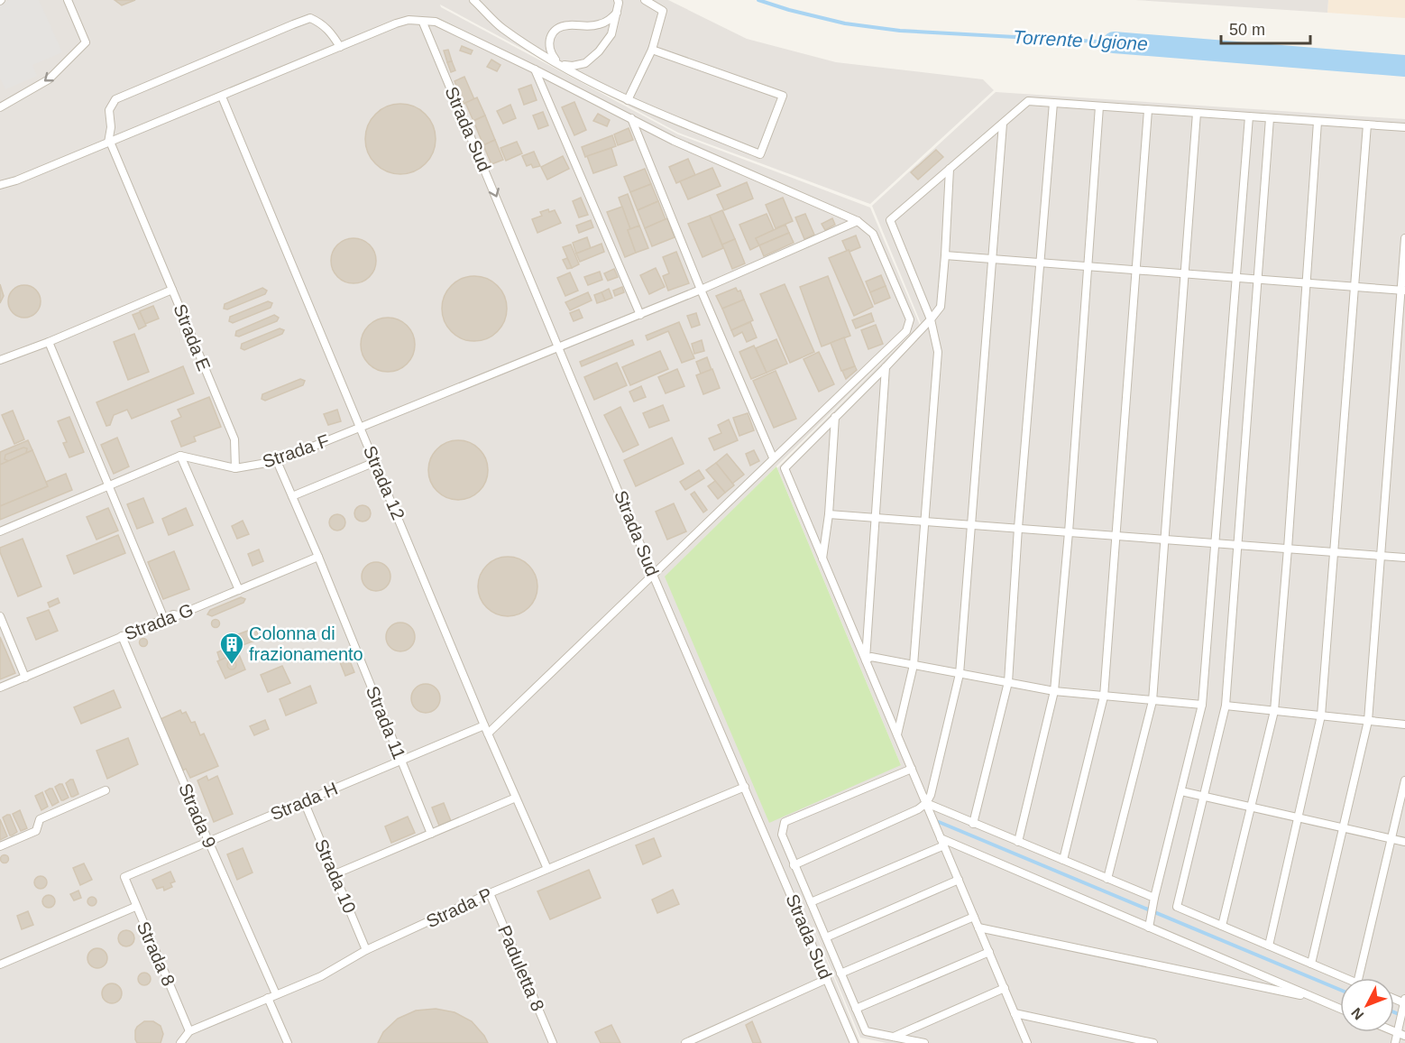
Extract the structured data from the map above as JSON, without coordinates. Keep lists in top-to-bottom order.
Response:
{
  "streets": {
    "lane": [
      "Strada Sud",
      "Strada E",
      "Strada F",
      "Strada 12",
      "Strada G",
      "Strada 11",
      "Strada H",
      "Strada 9",
      "Strada 10",
      "Strada P",
      "Strada 8",
      "Paduletta 8"
    ]
  },
  "crossings": [
    ["Strada Sud", "Strada F"],
    ["Strada Sud", "Strada P"],
    ["Strada E", "Strada F"],
    ["Strada F", "Strada 12"],
    ["Strada F", "Strada 11"],
    ["Strada 12", "Strada H"],
    ["Strada 12", "Strada P"],
    ["Strada G", "Strada 11"],
    ["Strada G", "Strada 9"],
    ["Strada 11", "Strada H"],
    ["Strada H", "Strada 9"],
    ["Strada H", "Strada 10"],
    ["Strada H", "Strada 8"],
    ["Strada 9", "Strada P"],
    ["Strada 10", "Strada P"],
    ["Strada P", "Strada 8"],
    ["Strada P", "Paduletta 8"]
  ],
  "water": ["Torrente Ugione"],
  "places": {
    "building": ["Colonna di frazionamento"]
  },
  "scale_bar": "50 m",
  "north": "bottom left"
}
